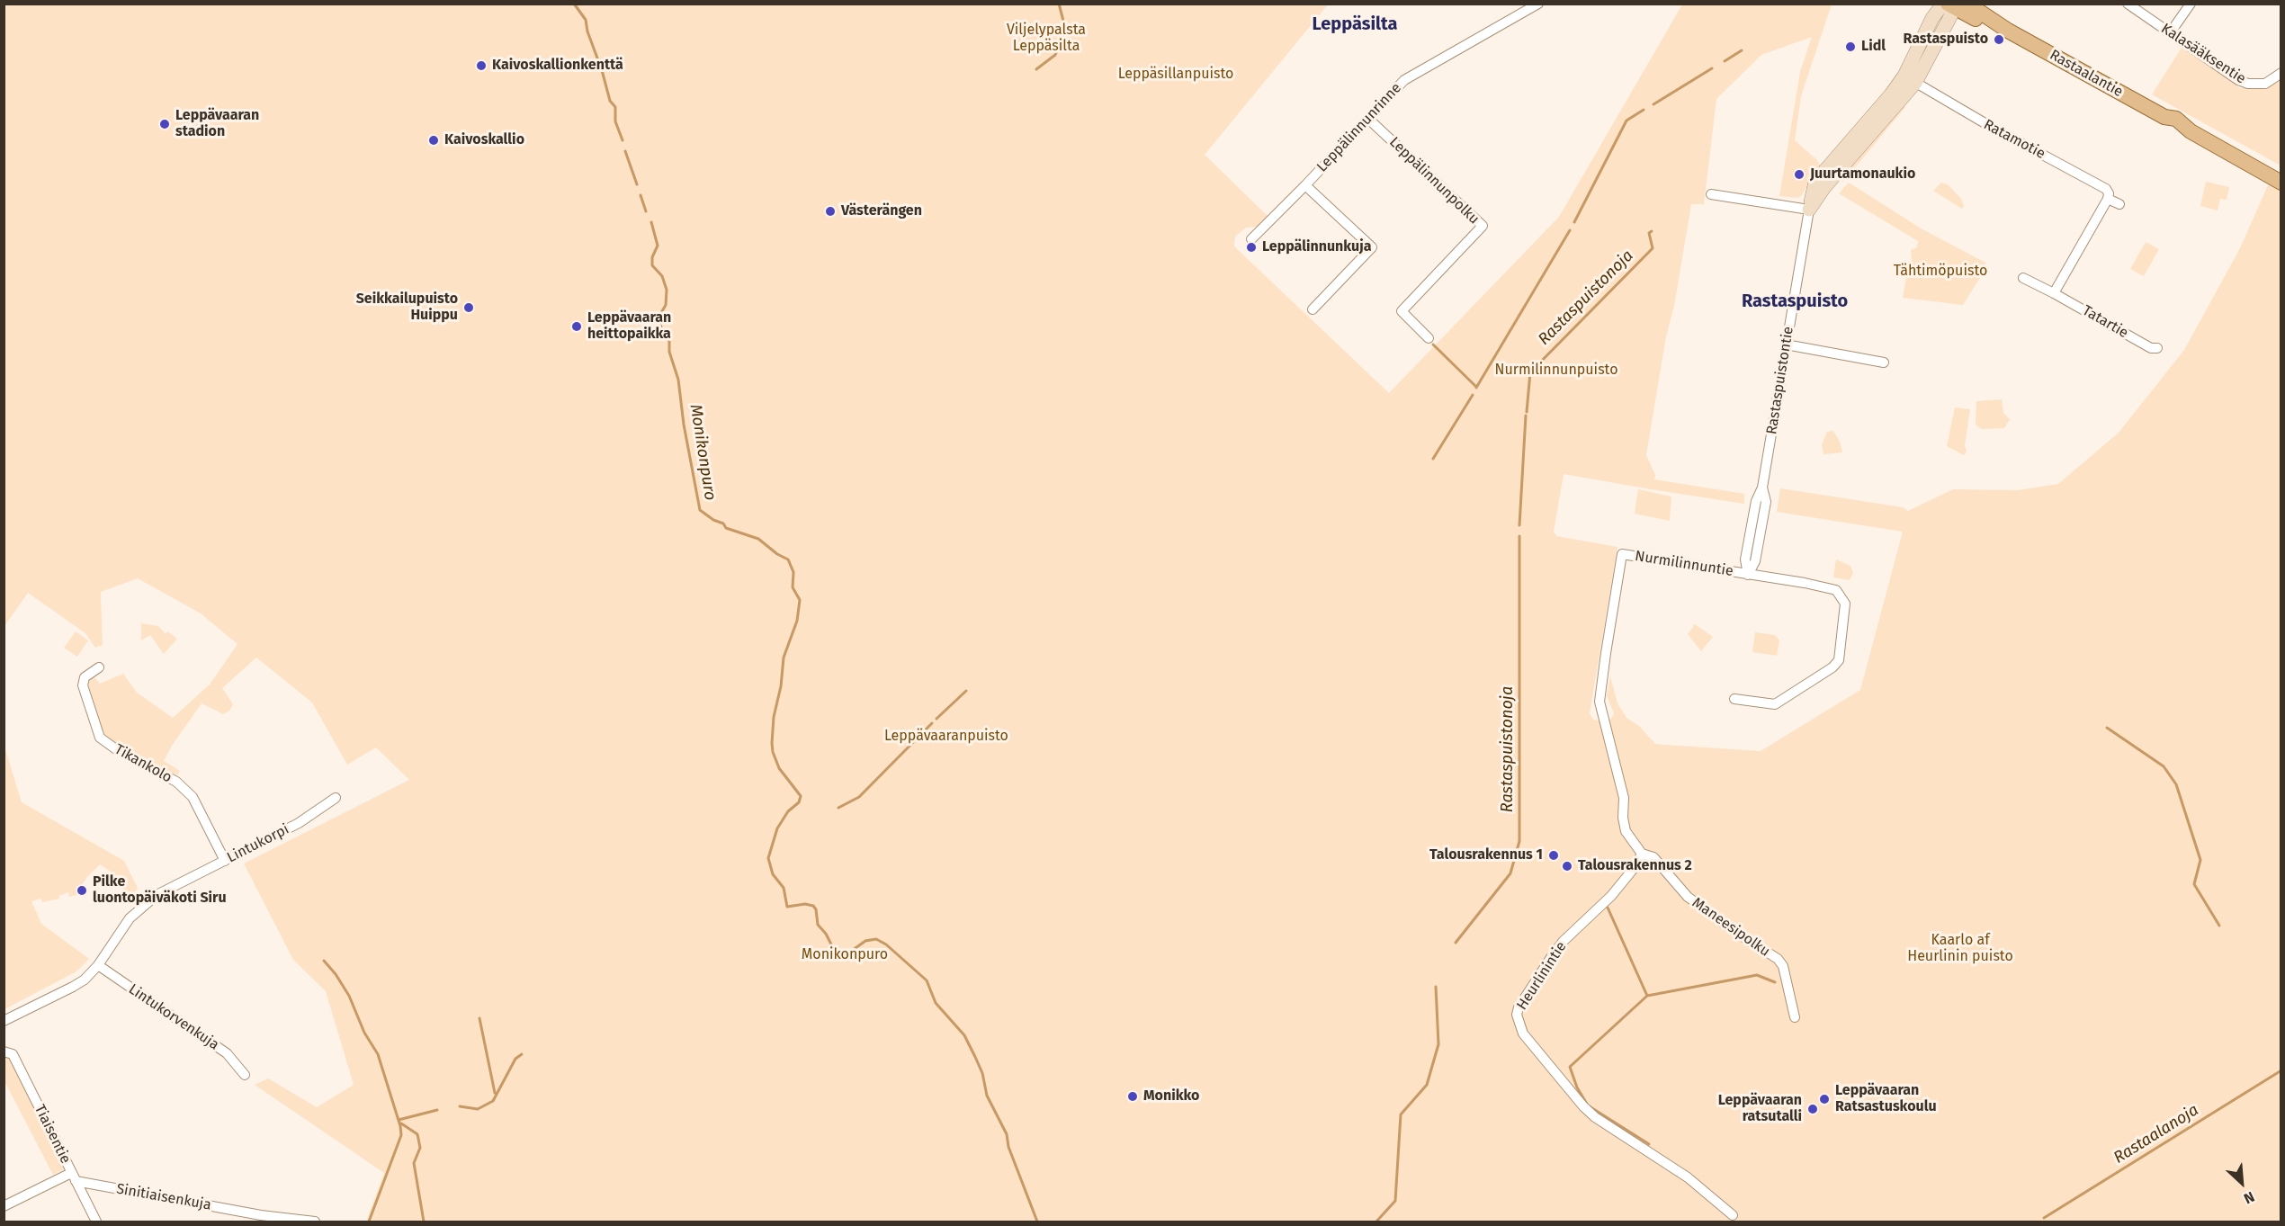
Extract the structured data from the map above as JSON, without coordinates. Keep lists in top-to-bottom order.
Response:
{
  "streets": {
    "main road": ["Rastaalantie"],
    "street": [
      "Kalasääksentie",
      "Leppälinnunrinne",
      "Ratamotie",
      "Leppälinnunpolku",
      "Tatartie",
      "Rastaspuistontie",
      "Nurmilinnuntie",
      "Tikankolo",
      "Lintukorpi",
      "Maneesipolku",
      "Heurlinintie",
      "Lintukorvenkuja",
      "Tiaisentie",
      "Sinitiaisenkuja"
    ]
  },
  "crossings": [
    ["Rastaalantie", "Rastaspuistontie"],
    ["Leppälinnunrinne", "Leppälinnunpolku"],
    ["Ratamotie", "Rastaspuistontie"],
    ["Rastaspuistontie", "Nurmilinnuntie"],
    ["Nurmilinnuntie", "Maneesipolku"],
    ["Nurmilinnuntie", "Heurlinintie"],
    ["Tikankolo", "Lintukorpi"],
    ["Lintukorpi", "Lintukorvenkuja"],
    ["Maneesipolku", "Heurlinintie"],
    ["Tiaisentie", "Sinitiaisenkuja"]
  ],
  "districts": ["Leppäsilta", "Rastaspuisto"],
  "water": ["Rastaspuistonoja", "Monikonpuro", "Rastaalanoja"],
  "parks": [
    "Viljelypalsta Leppäsilta",
    "Leppäsillanpuisto",
    "Tähtimöpuisto",
    "Nurmilinnunpuisto",
    "Leppävaaranpuisto",
    "Kaarlo af Heurlinin puisto",
    "Monikonpuro"
  ],
  "places": [
    "Rastaspuisto",
    "Lidl",
    "Kaivoskallionkenttä",
    "Leppävaaran stadion",
    "Kaivoskallio",
    "Juurtamonaukio",
    "Västerängen",
    "Leppälinnunkuja",
    "Seikkailupuisto Huippu",
    "Leppävaaran heittopaikka",
    "Talousrakennus 1",
    "Talousrakennus 2",
    "Pilke luontopäiväkoti Siru",
    "Monikko",
    "Leppävaaran Ratsastuskoulu",
    "Leppävaaran ratsutalli"
  ],
  "north": "bottom right"
}
